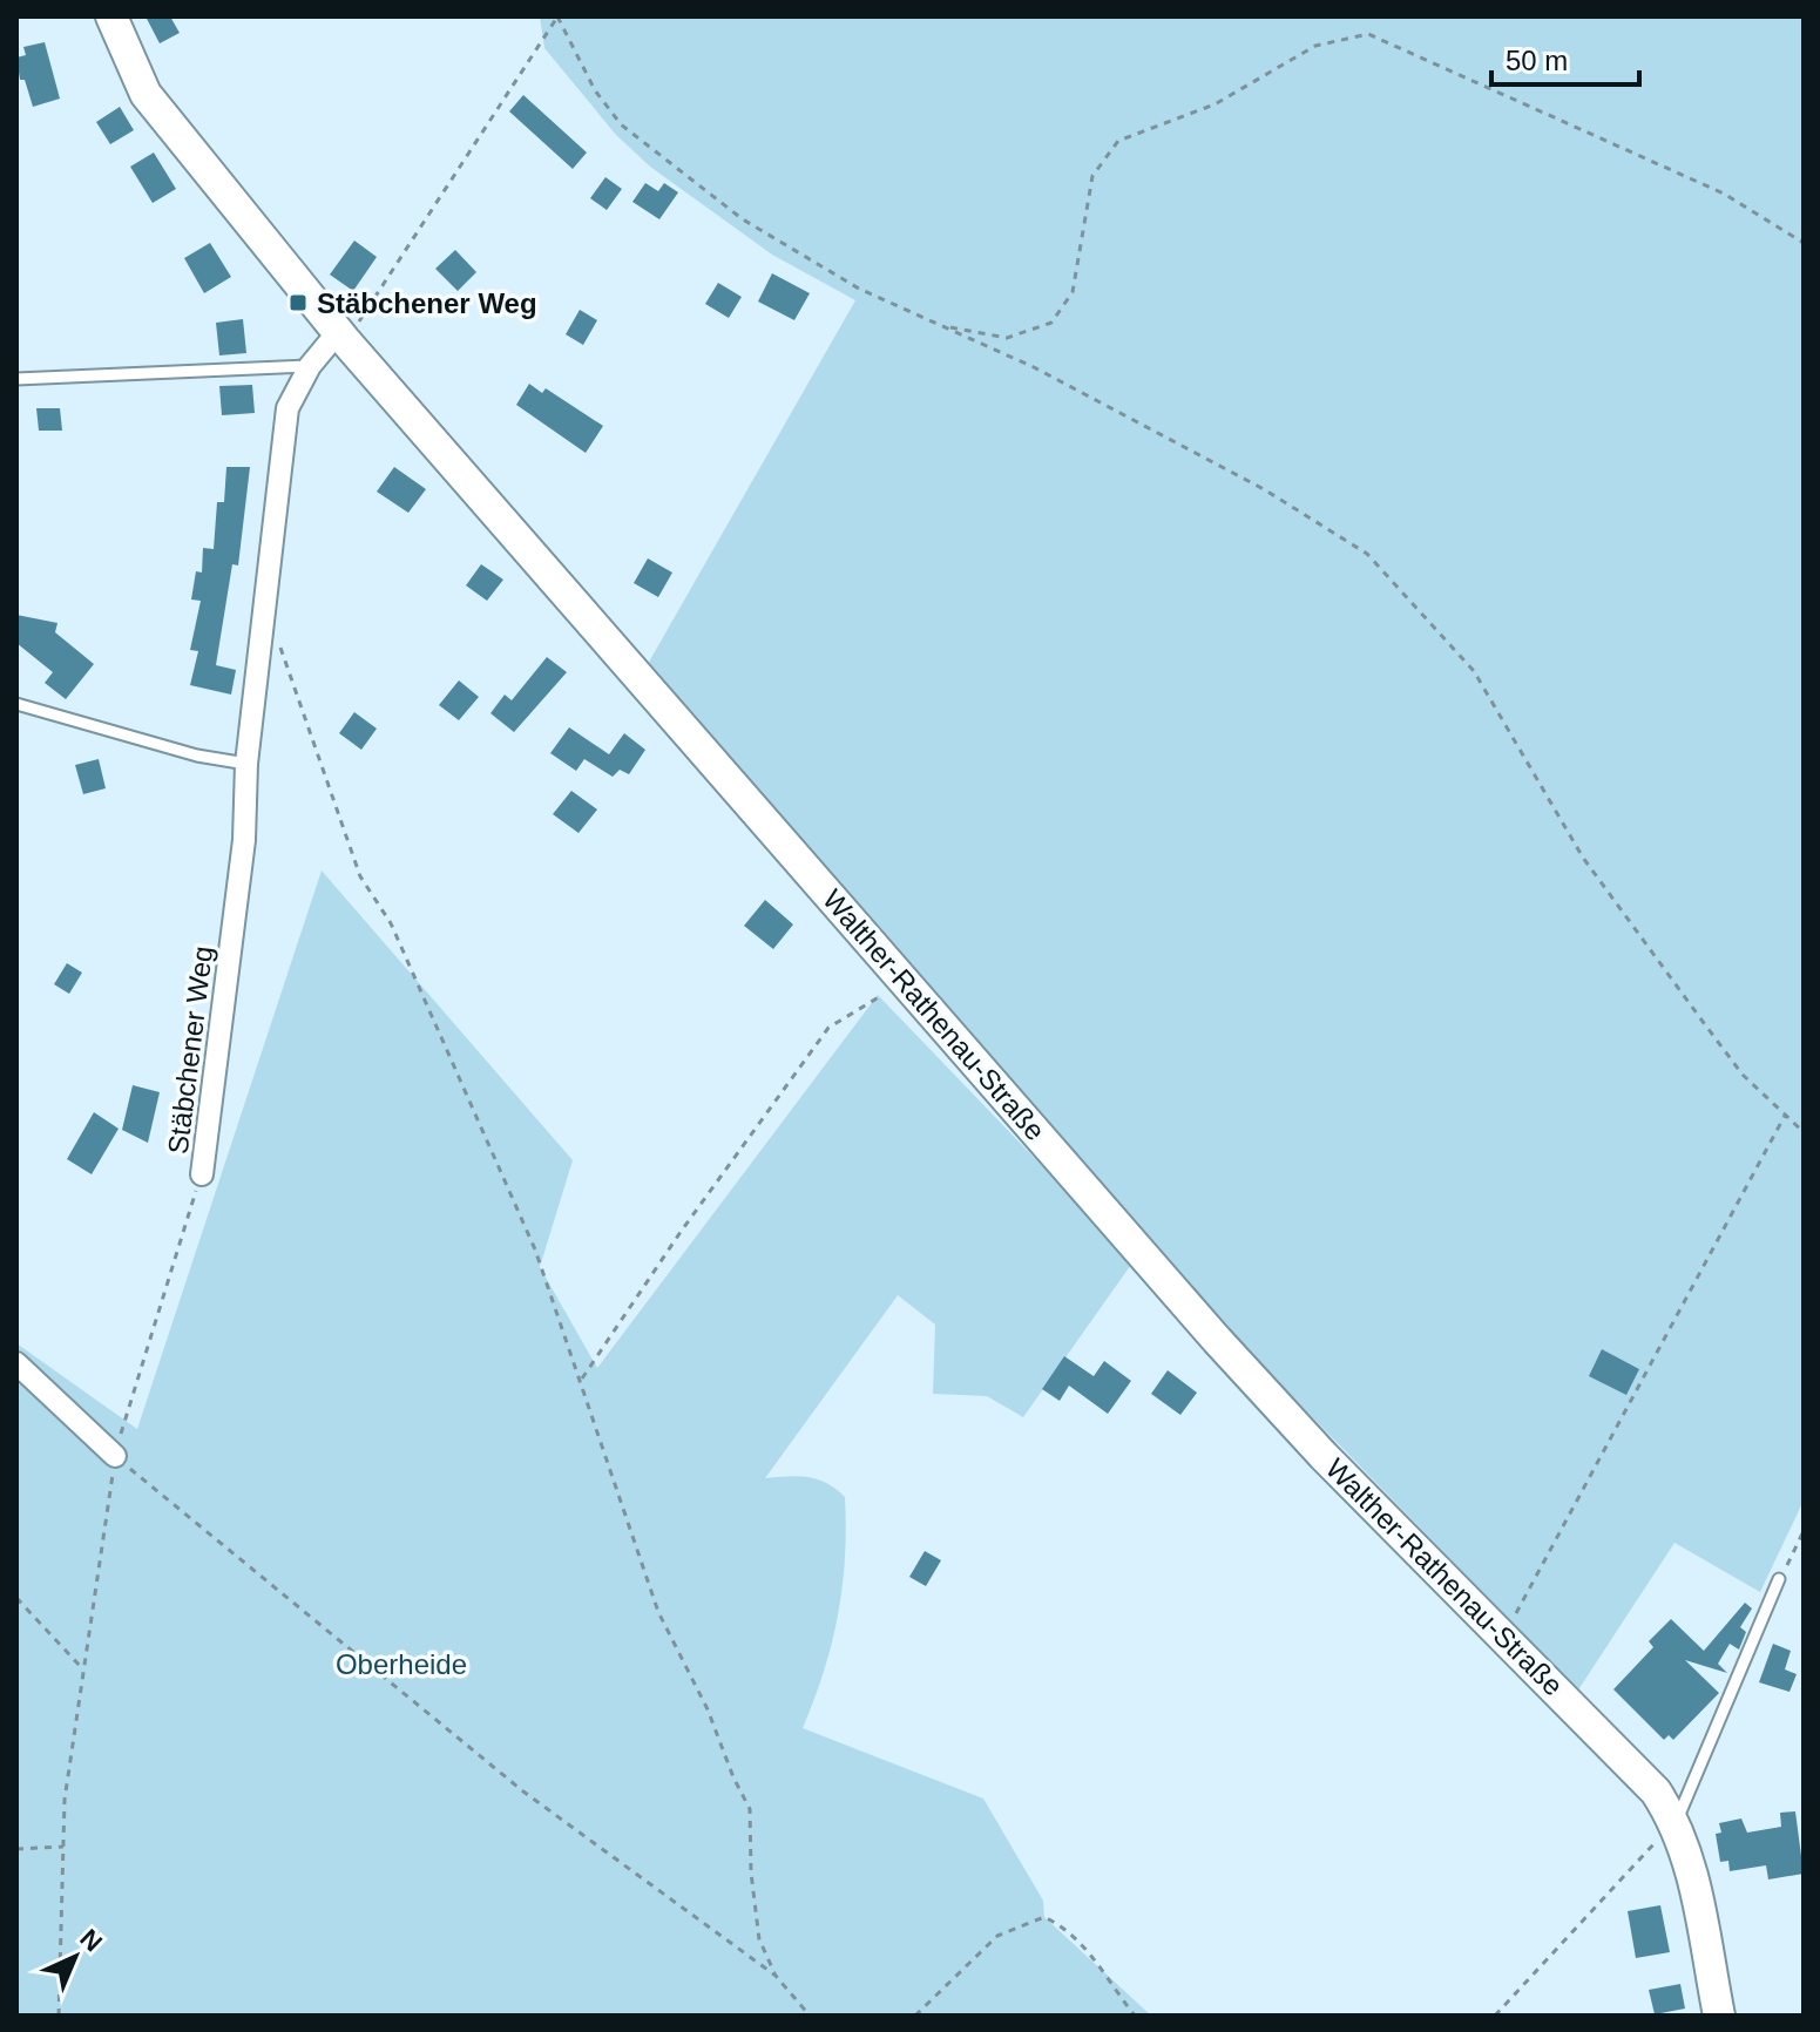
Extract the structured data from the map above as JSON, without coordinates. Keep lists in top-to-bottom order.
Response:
{
  "streets": {
    "street": ["Walther-Rathenau-Straße", "Stäbchener Weg"]
  },
  "crossings": [
    ["Walther-Rathenau-Straße", "Stäbchener Weg"]
  ],
  "parks": ["Oberheide"],
  "places": {
    "transit": ["Stäbchener Weg"]
  },
  "scale_bar": "50 m",
  "north": "top right"
}
